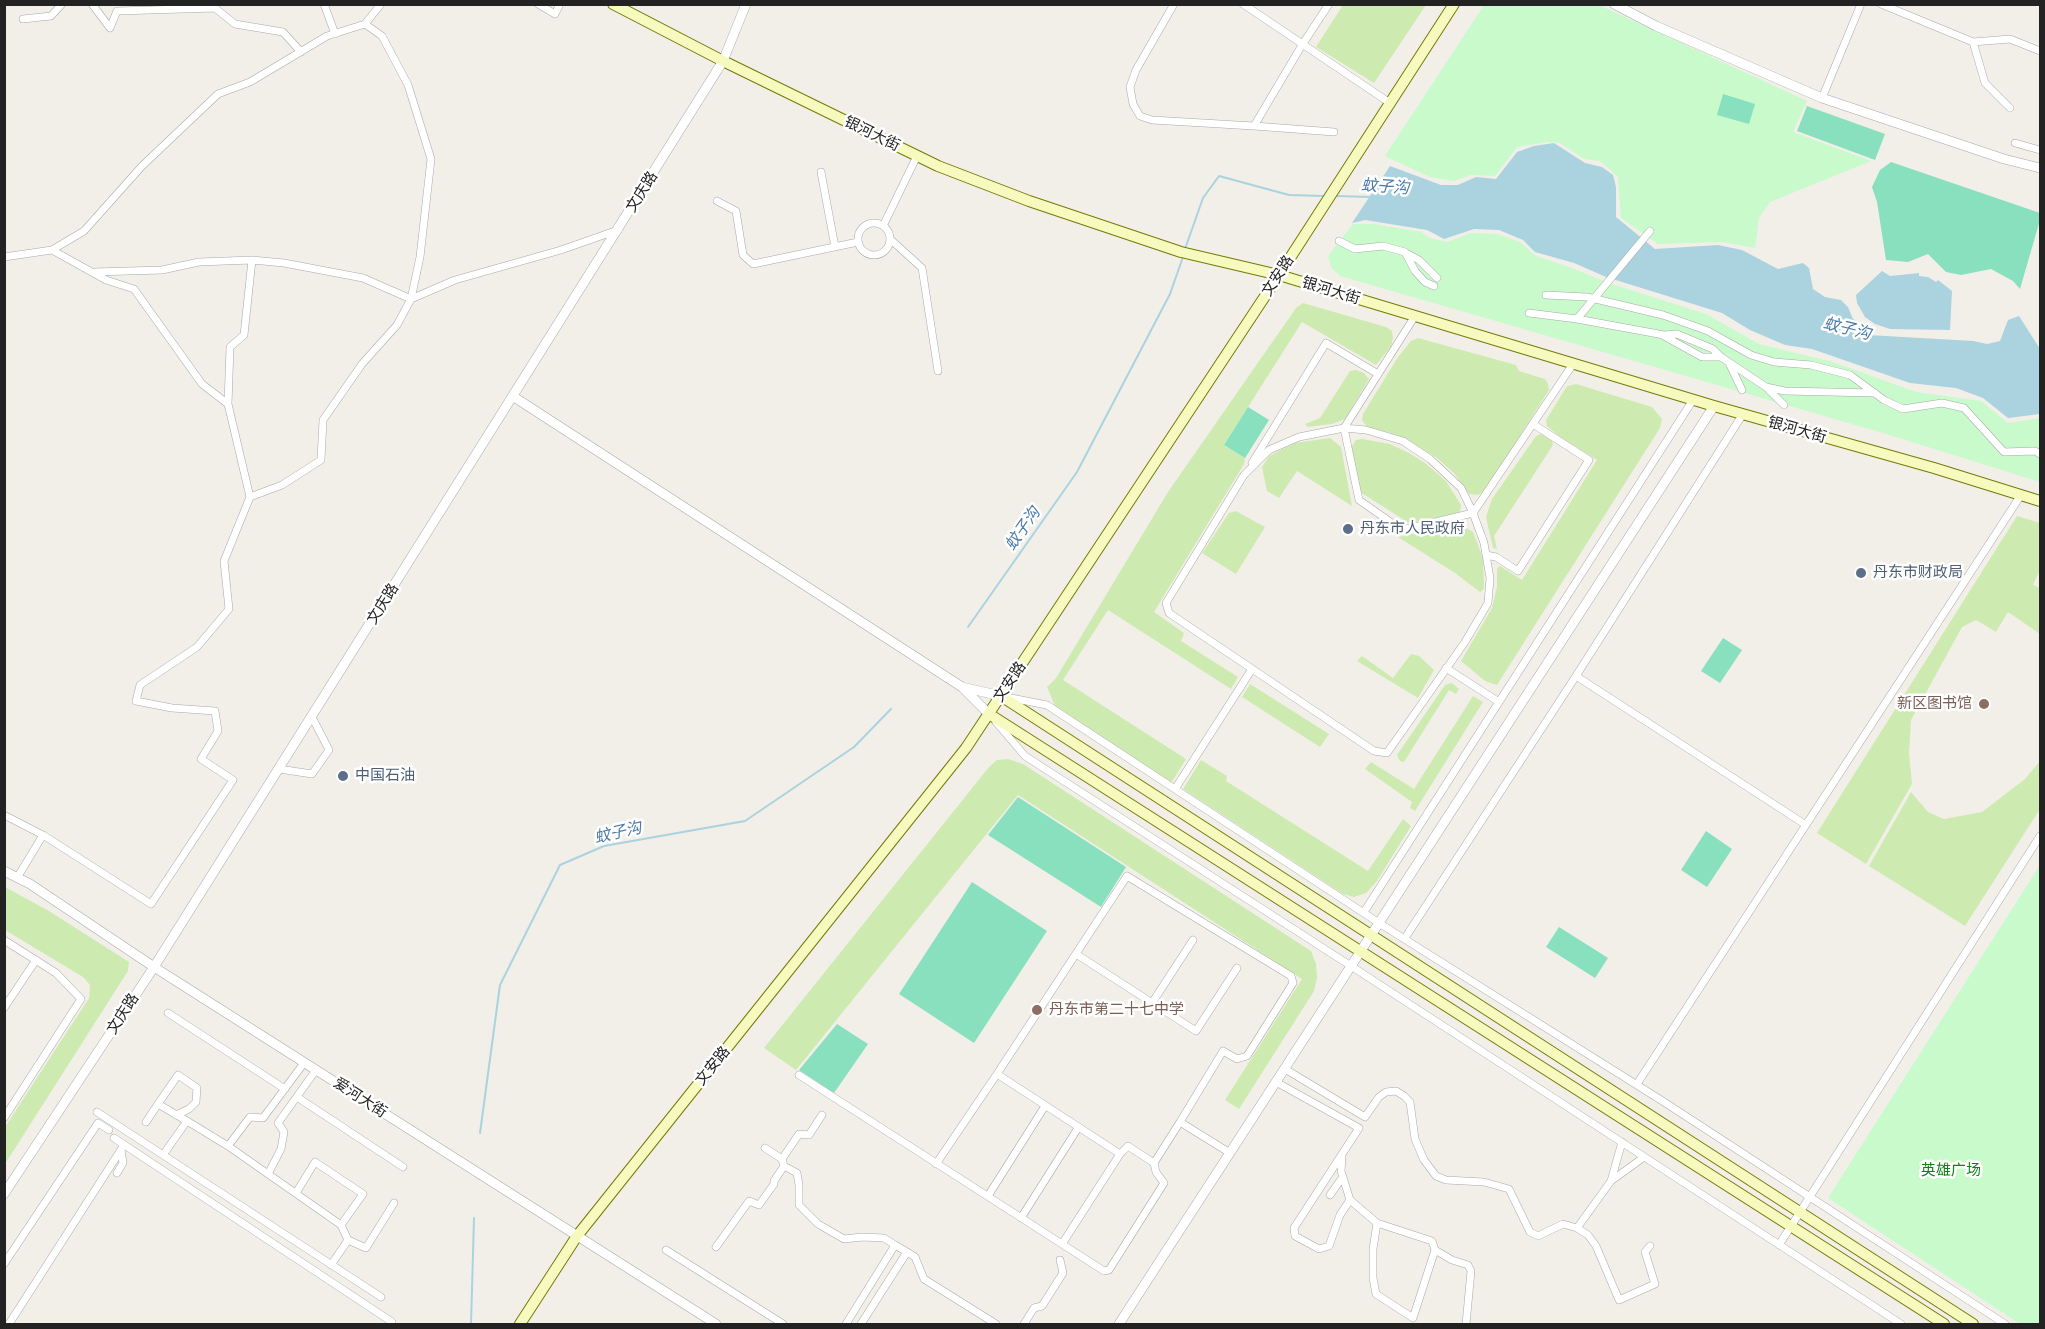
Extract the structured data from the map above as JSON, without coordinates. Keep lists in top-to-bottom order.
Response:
{
  "streets": {
    "main road": ["银河大街", "文安路"],
    "street": ["文庆路", "爱河大街"]
  },
  "crossings": [
    ["银河大街", "文庆路"],
    ["银河大街", "文安路"],
    ["文庆路", "爱河大街"],
    ["文安路", "爱河大街"]
  ],
  "water": ["蚊子沟"],
  "parks": ["英雄广场"],
  "places": [
    "丹东市人民政府",
    "丹东市财政局",
    "新区图书馆",
    "中国石油",
    "丹东市第二十七中学"
  ]
}
